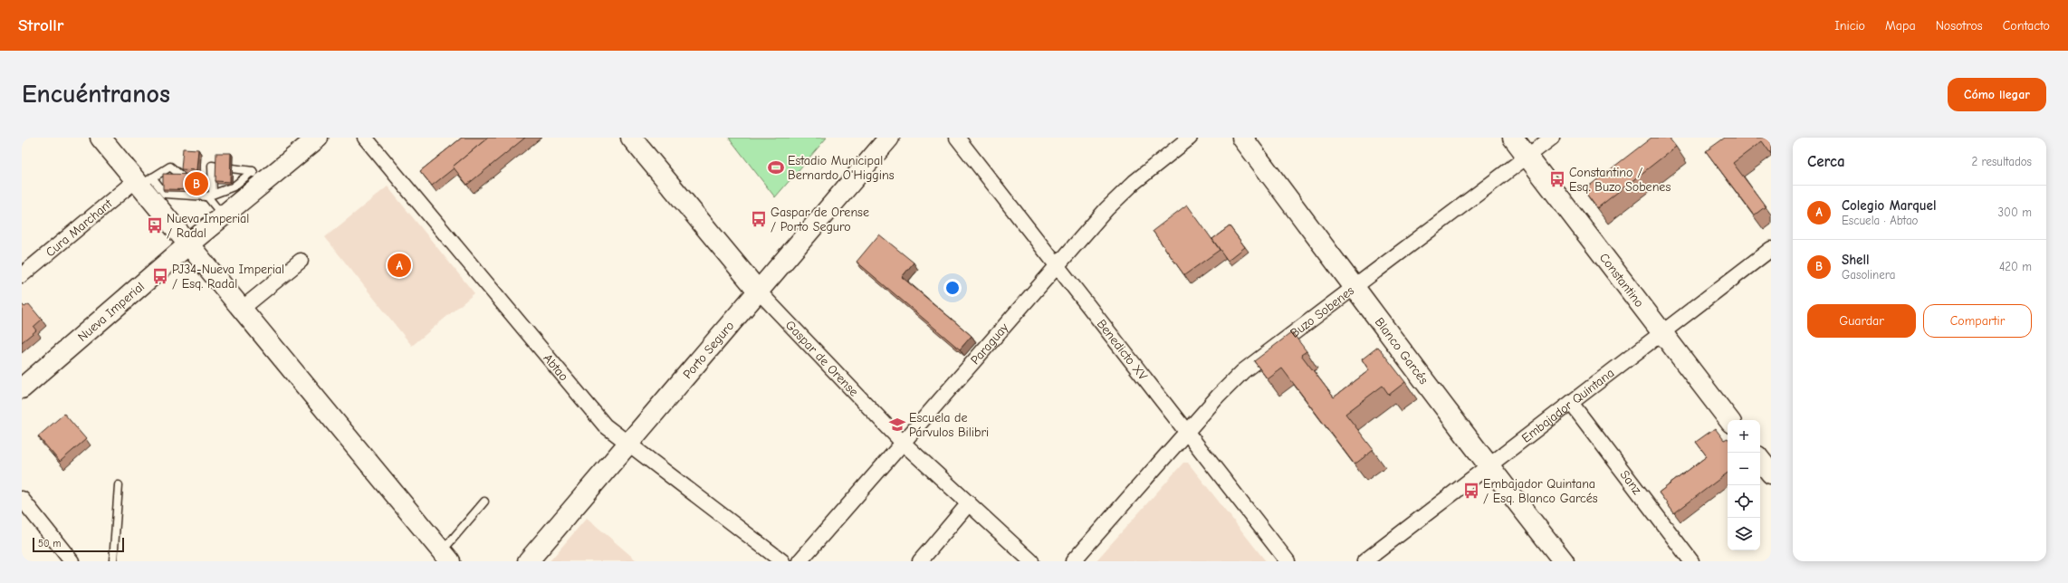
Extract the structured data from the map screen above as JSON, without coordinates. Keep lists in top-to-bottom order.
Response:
{
  "streets": {
    "street": [
      "Cura Marchant",
      "Constantino",
      "Nueva Imperial",
      "Buzo Sobenes",
      "Paraguay",
      "Porto Seguro",
      "Benedicto XV",
      "Blanco Garcés",
      "Gaspar de Orense",
      "Abtao",
      "Embajador Quintana",
      "Sanz"
    ]
  },
  "crossings": [
    ["Constantino", "Buzo Sobenes"],
    ["Constantino", "Embajador Quintana"],
    ["Buzo Sobenes", "Benedicto XV"],
    ["Buzo Sobenes", "Blanco Garcés"],
    ["Paraguay", "Benedicto XV"],
    ["Paraguay", "Gaspar de Orense"],
    ["Porto Seguro", "Gaspar de Orense"],
    ["Porto Seguro", "Abtao"],
    ["Blanco Garcés", "Embajador Quintana"],
    ["Embajador Quintana", "Sanz"]
  ],
  "places": {
    "sports": ["Estadio Municipal Bernardo O'Higgins"],
    "bus stop": [
      "Constantino / Esq. Buzo Sobenes",
      "Gaspar de Orense / Porto Seguro",
      "Nueva Imperial / Radal",
      "PJ34-Nueva Imperial / Esq. Radal",
      "Embajador Quintana / Esq. Blanco Garcés"
    ],
    "school or university": ["Escuela de Párvulos Bilibri"]
  },
  "scale_bar": "50 m",
  "page": {
    "header": "Strollr",
    "nav": [
      "Inicio",
      "Mapa",
      "Nosotros",
      "Contacto"
    ],
    "buttons": [
      "Cómo llegar",
      ["Guardar", "Compartir"]
    ],
    "title": "Encuéntranos",
    "heading": ["Cerca", "2 resultados"],
    "pins": ["B", "A"],
    "list": [
      {
        "mark": "A",
        "name": "Colegio Marquel",
        "note": "Escuela · Abtao",
        "value": "300 m"
      },
      {
        "mark": "B",
        "name": "Shell",
        "note": "Gasolinera",
        "value": "420 m"
      }
    ],
    "map_buttons": ["+", "−"],
    "scale": "50 m"
  }
}
